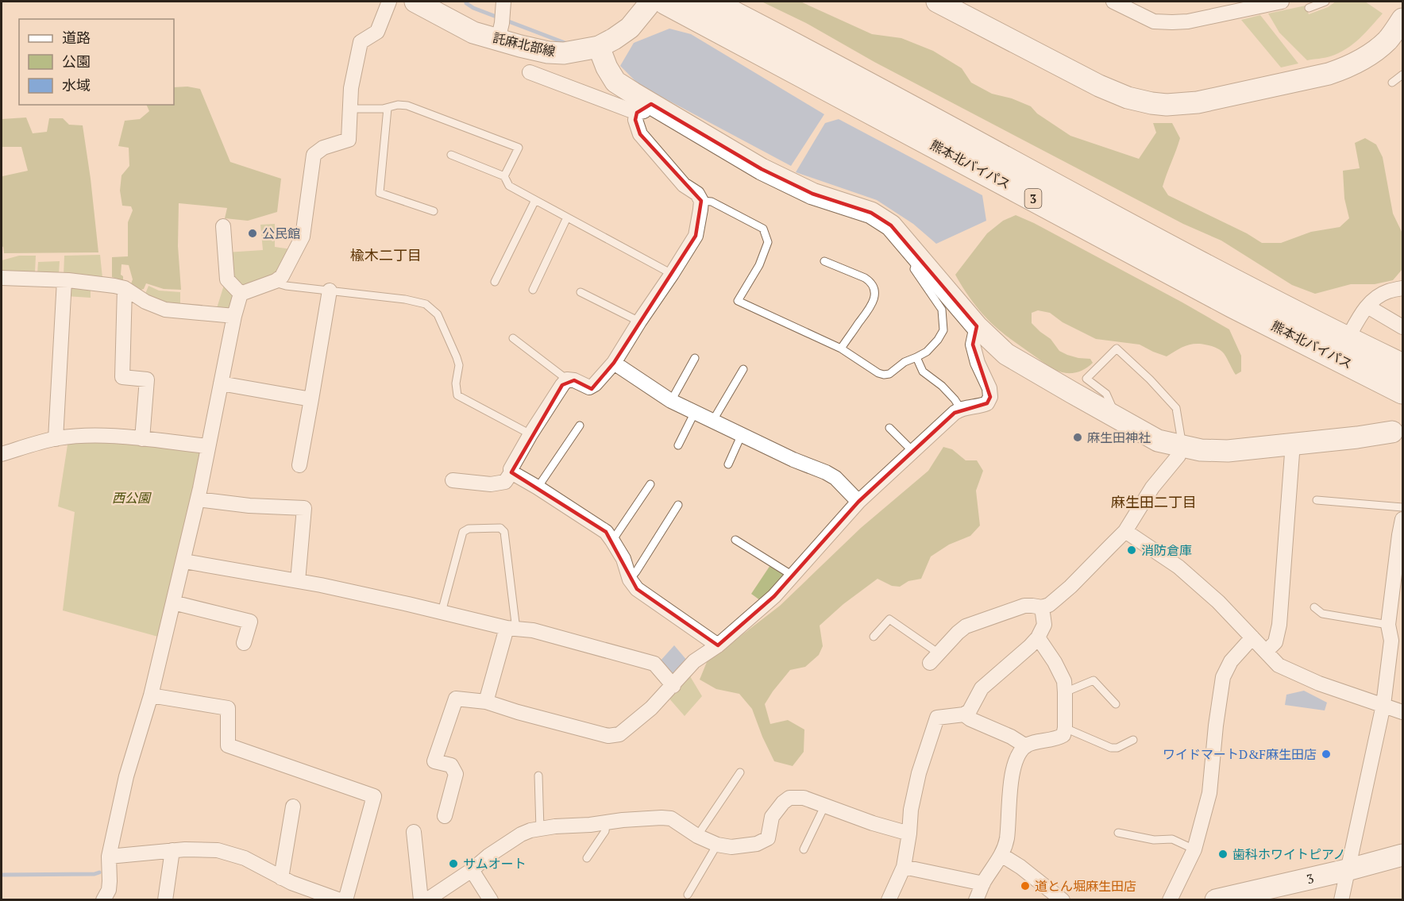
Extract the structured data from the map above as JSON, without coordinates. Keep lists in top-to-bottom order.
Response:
{
  "streets": {
    "highway": ["熊本北バイパス", "3"],
    "street": ["託麻北部線"]
  },
  "districts": ["楡木二丁目", "麻生田二丁目"],
  "parks": ["西公園"],
  "places": [
    "公民館",
    "麻生田神社",
    "消防倉庫",
    "ワイドマートD&F麻生田店",
    "歯科ホワイトピアノ",
    "サムオート",
    "道とん堀麻生田店"
  ],
  "legend": ["道路", "公園", "水域"]
}
